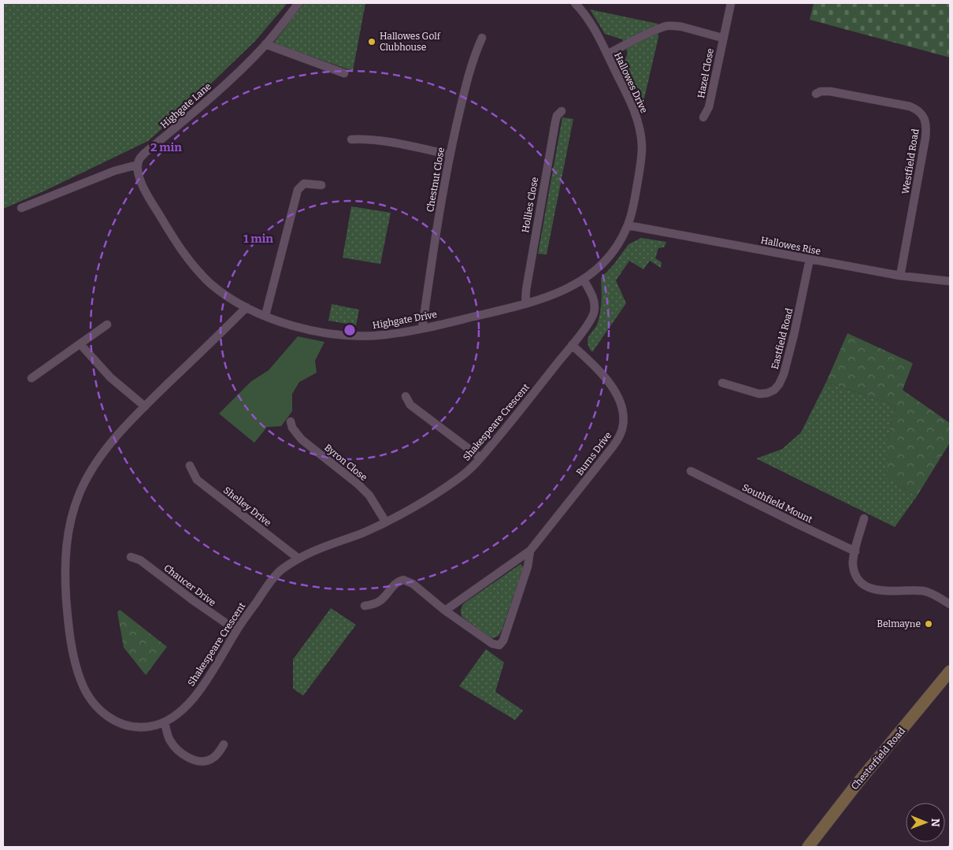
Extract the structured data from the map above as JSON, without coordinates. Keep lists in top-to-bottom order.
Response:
{
  "streets": {
    "main road": ["Chesterfield Road"],
    "street": [
      "Hazel Close",
      "Hallowes Drive",
      "Highgate Lane",
      "Westfield Road",
      "Chestnut Close",
      "Hollies Close",
      "Hallowes Rise",
      "Highgate Drive",
      "Eastfield Road",
      "Shakespeare Crescent",
      "Burns Drive",
      "Byron Close",
      "Southfield Mount",
      "Shelley Drive",
      "Chaucer Drive"
    ]
  },
  "crossings": [
    ["Hazel Close", "Hallowes Drive"],
    ["Hallowes Drive", "Hallowes Rise"],
    ["Hallowes Drive", "Highgate Drive"],
    ["Highgate Lane", "Highgate Drive"],
    ["Westfield Road", "Hallowes Rise"],
    ["Chestnut Close", "Highgate Drive"],
    ["Hollies Close", "Highgate Drive"],
    ["Hallowes Rise", "Highgate Drive"],
    ["Hallowes Rise", "Eastfield Road"],
    ["Highgate Drive", "Shakespeare Crescent"],
    ["Shakespeare Crescent", "Burns Drive"],
    ["Shakespeare Crescent", "Byron Close"],
    ["Shakespeare Crescent", "Shelley Drive"],
    ["Shakespeare Crescent", "Chaucer Drive"]
  ],
  "places": ["Hallowes Golf Clubhouse", "Belmayne"],
  "north": "right",
  "rings": ["2 min", "1 min"]
}
